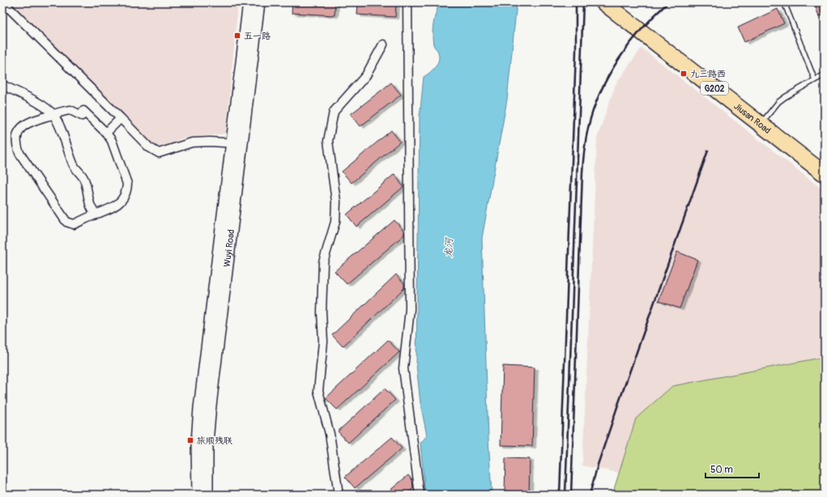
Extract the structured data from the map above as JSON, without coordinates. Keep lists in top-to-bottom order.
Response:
{
  "streets": {
    "highway": ["G202", "Jiusan Road"],
    "main road": ["Wuyi Road"]
  },
  "water": ["龙河"],
  "places": {
    "transit": ["五一路", "九三路西", "旅顺残联"]
  },
  "scale_bar": "50 m"
}
